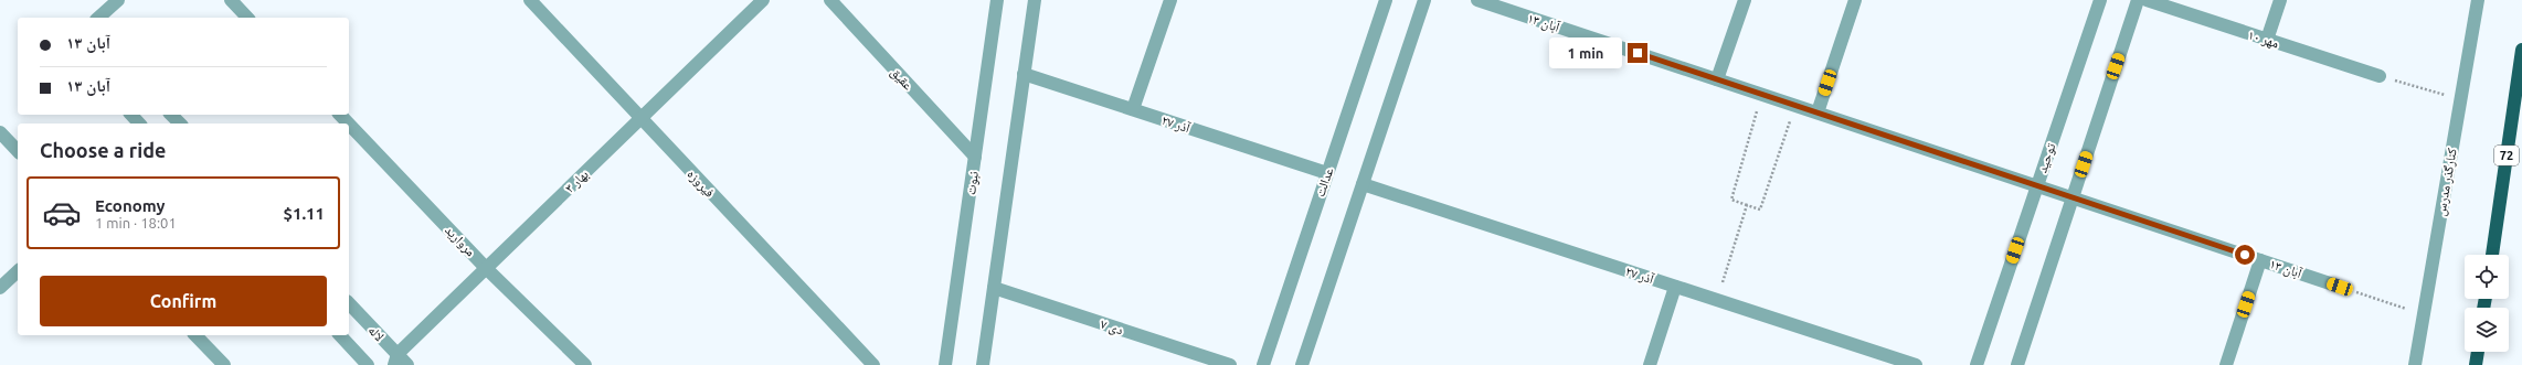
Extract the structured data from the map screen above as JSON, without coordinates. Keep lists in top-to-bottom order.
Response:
{
  "streets": {
    "highway": ["72"],
    "street": [
      "۱۳ آبان",
      "۱۰ مهر",
      "عقیق",
      "۲۷ آذر",
      "توحید",
      "بهار ۳",
      "عدالت",
      "کنارگذر مدرس",
      "فیروزه",
      "نبوت",
      "مروارید",
      "۷ دی",
      "لاله"
    ]
  },
  "crossings": [
    ["۱۳ آبان", "توحید"],
    ["عقیق", "نبوت"],
    ["۲۷ آذر", "عدالت"],
    ["بهار ۳", "فیروزه"],
    ["بهار ۳", "مروارید"],
    ["بهار ۳", "لاله"]
  ],
  "page": {
    "banner": ["۱۳ آبان", "۱۳ آبان"],
    "bubble": "1 min",
    "heading": "Choose a ride",
    "list": [
      {
        "name": "Economy",
        "note": "1 min · 18:01",
        "value": "$1.11"
      }
    ],
    "buttons": "Confirm"
  }
}
